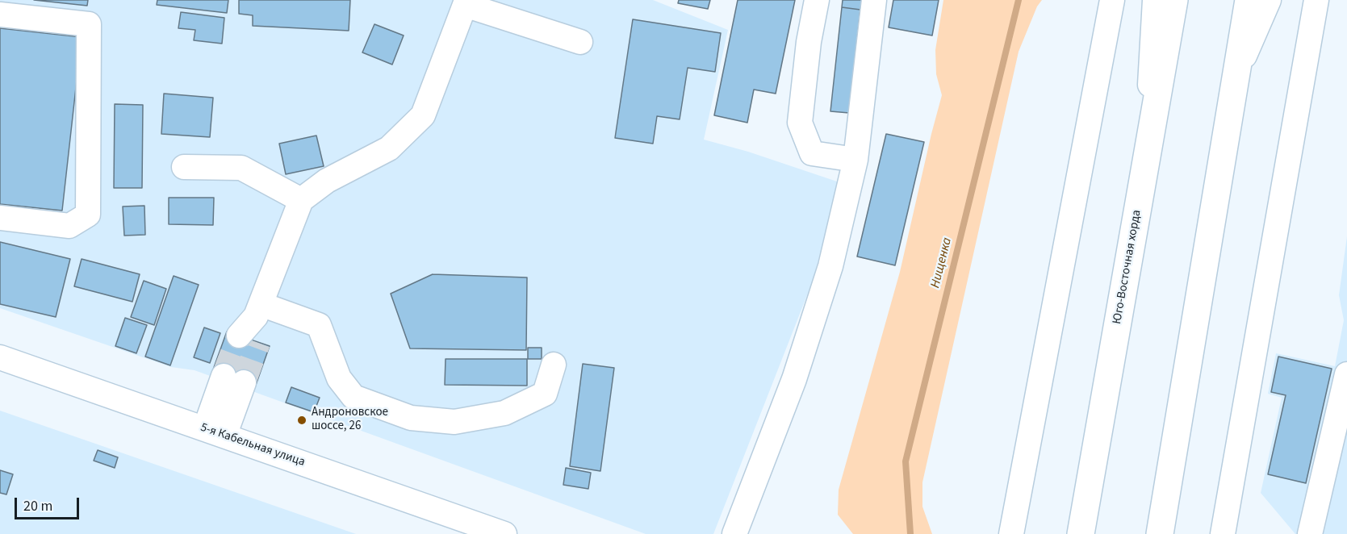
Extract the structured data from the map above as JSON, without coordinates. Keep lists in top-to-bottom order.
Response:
{
  "streets": {
    "main road": ["Юго-Восточная хорда"],
    "street": ["5-я Кабельная улица"]
  },
  "water": ["Нищенка"],
  "places": ["Андроновское шоссе, 26"],
  "scale_bar": "20 m"
}
